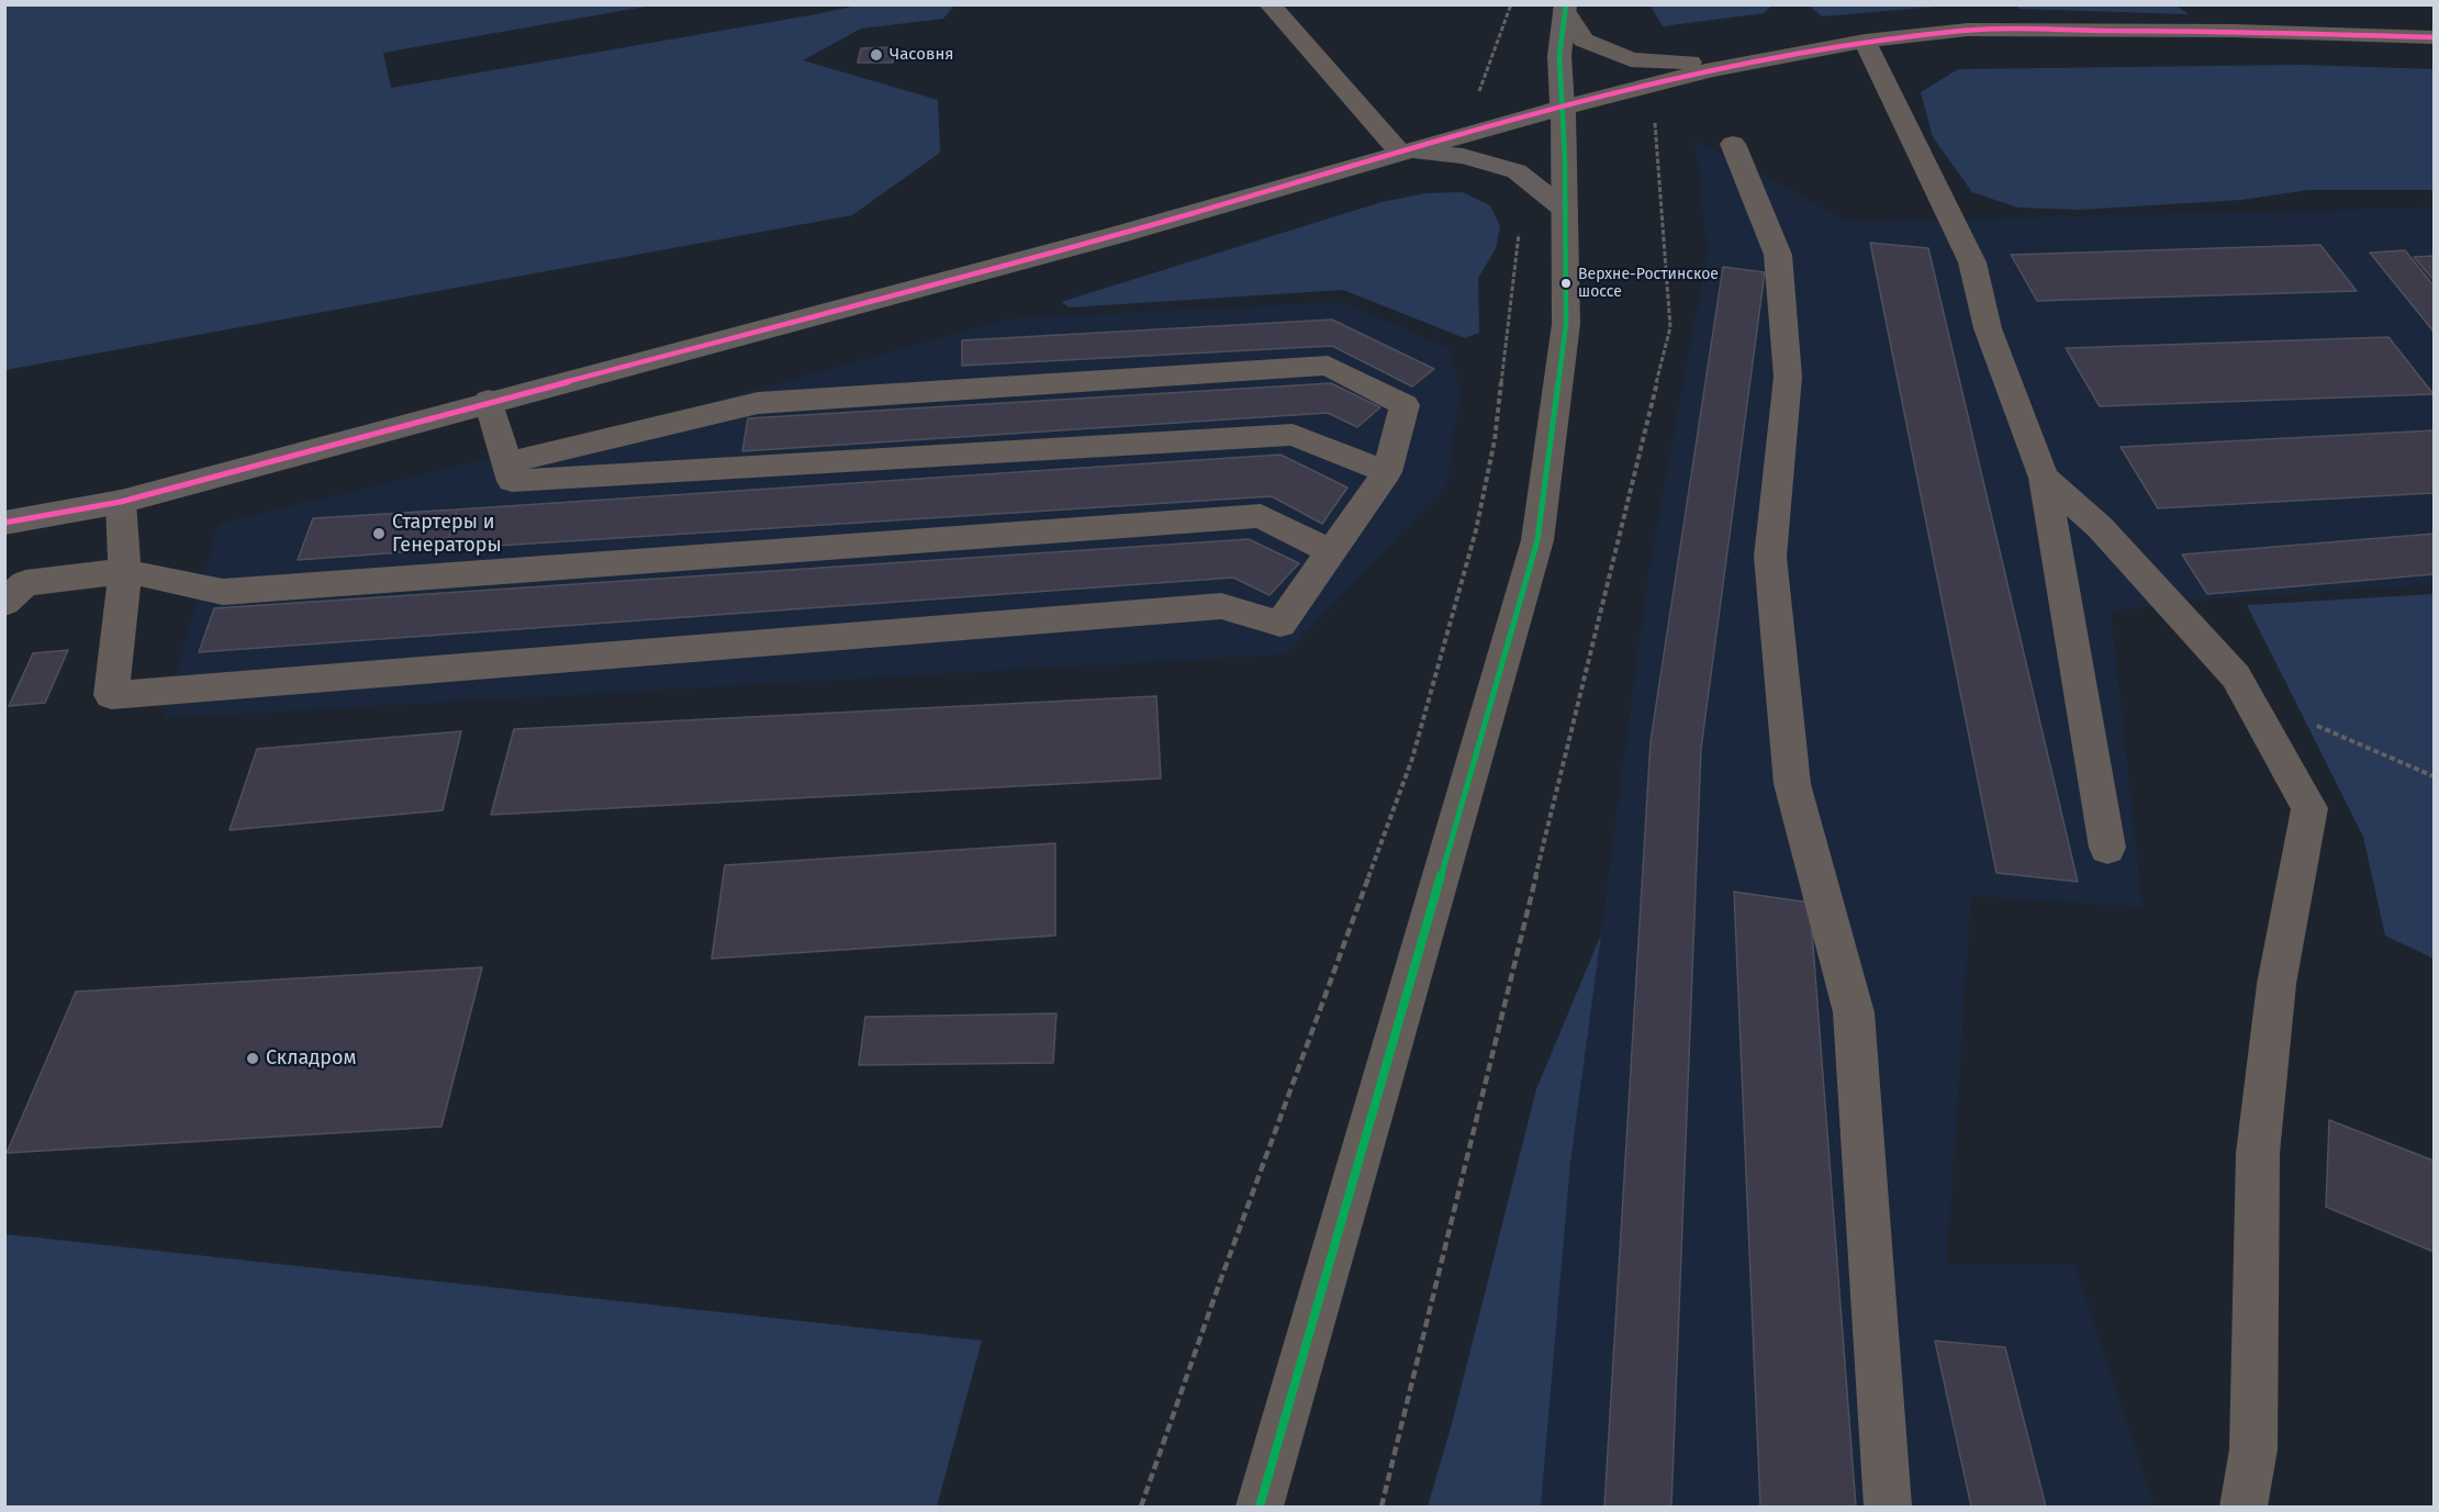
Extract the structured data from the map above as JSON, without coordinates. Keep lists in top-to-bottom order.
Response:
{
  "places": [
    "Часовня",
    "Верхне-Ростинское шоссе",
    "Стартеры и Генераторы",
    "Складром"
  ]
}
